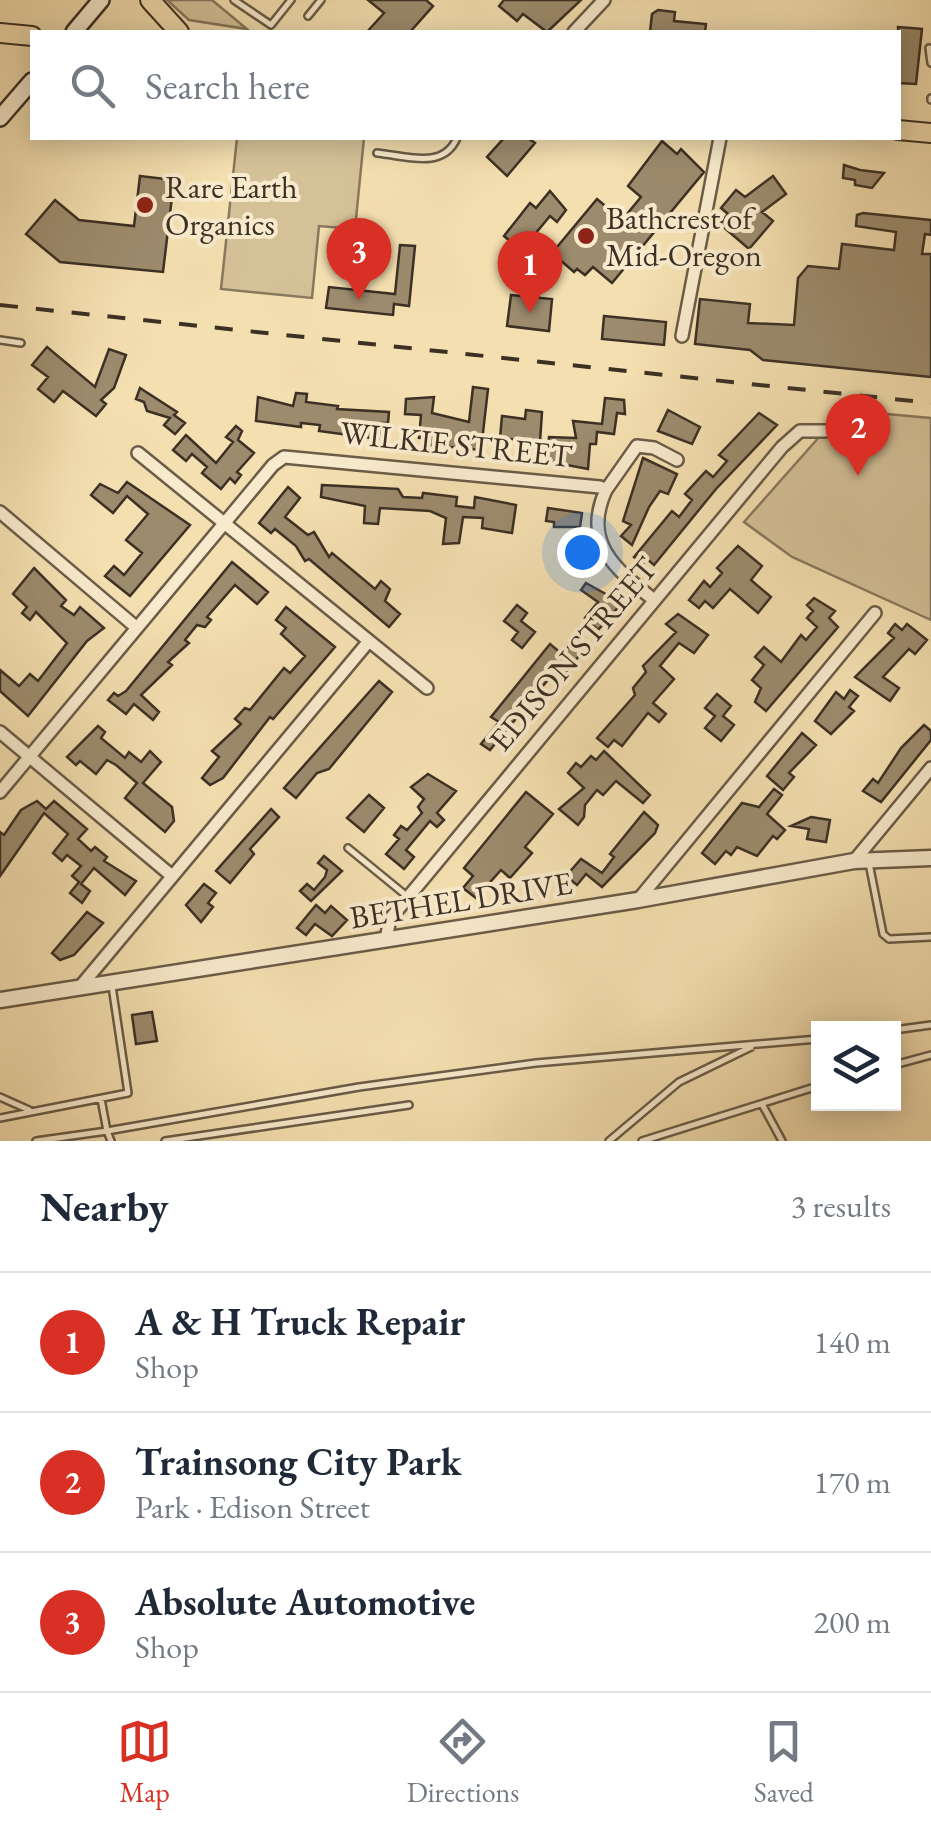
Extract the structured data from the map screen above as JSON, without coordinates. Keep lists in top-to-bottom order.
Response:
{
  "streets": {
    "street": ["WILKIE STREET", "EDISON STREET", "BETHEL DRIVE"]
  },
  "crossings": [
    ["WILKIE STREET", "EDISON STREET"],
    ["EDISON STREET", "BETHEL DRIVE"]
  ],
  "places": ["Rare Earth Organics", "Bathcrest of Mid-Oregon"],
  "page": {
    "search": "Search here",
    "pins": ["3", "1", "2"],
    "heading": ["Nearby", "3 results"],
    "list": [
      {
        "mark": "1",
        "name": "A & H Truck Repair",
        "note": "Shop",
        "value": "140 m"
      },
      {
        "mark": "2",
        "name": "Trainsong City Park",
        "note": "Park · Edison Street",
        "value": "170 m"
      },
      {
        "mark": "3",
        "name": "Absolute Automotive",
        "note": "Shop",
        "value": "200 m"
      }
    ],
    "nav": ["Map", "Directions", "Saved"]
  }
}
